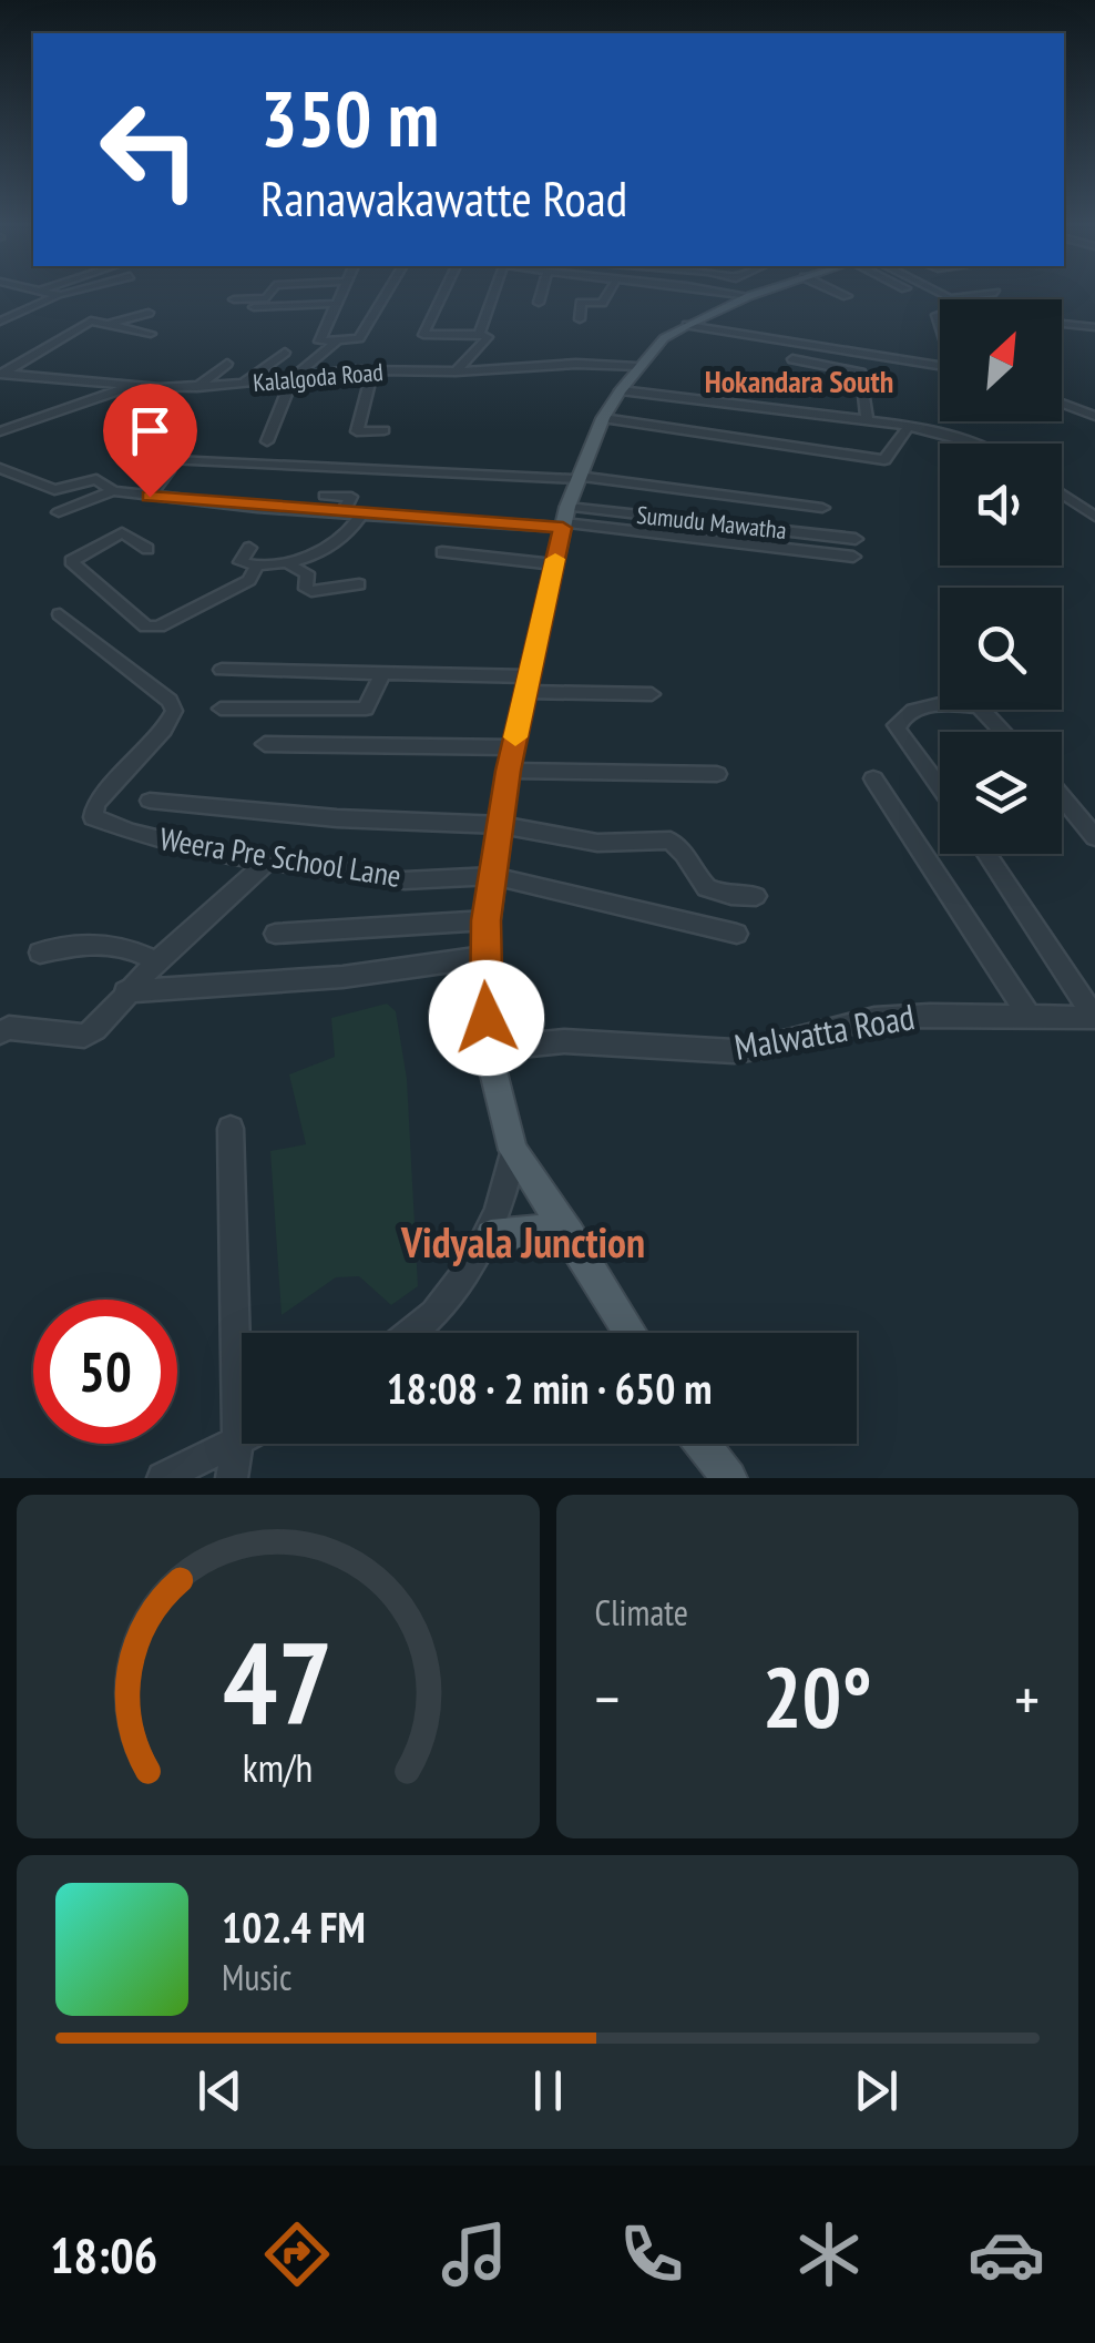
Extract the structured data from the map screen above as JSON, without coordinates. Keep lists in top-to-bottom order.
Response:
{
  "streets": {
    "street": [
      "Kalalgoda Road",
      "Sumudu Mawatha",
      "Weera Pre School Lane",
      "Malwatta Road"
    ]
  },
  "districts": ["Hokandara South", "Vidyala Junction"],
  "north": "top right",
  "page": {
    "turn": ["350 m", "Ranawakawatte Road"],
    "limit": "50",
    "trip": "18:08 · 2 min · 650 m",
    "tile": "Climate",
    "heat": ["−", "20°", "+"],
    "song": ["102.4 FM", "Music"],
    "tabs": "18:06",
    "gauge": ["47", "km/h"]
  }
}
